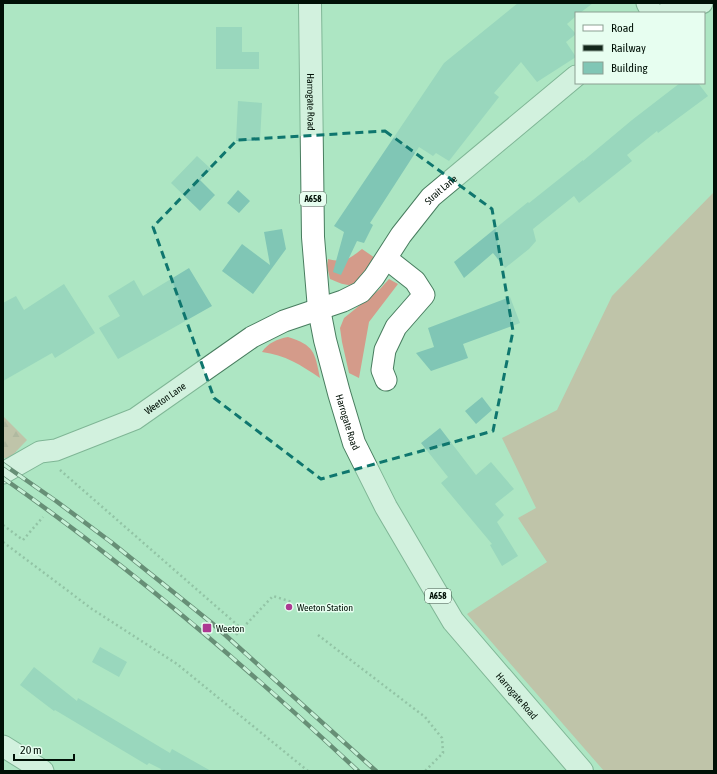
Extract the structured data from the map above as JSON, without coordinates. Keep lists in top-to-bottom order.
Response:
{
  "streets": {
    "highway": ["Harrogate Road", "A658"],
    "street": ["Strait Lane", "Weeton Lane"]
  },
  "crossings": [
    ["Harrogate Road", "Strait Lane"],
    ["Harrogate Road", "Weeton Lane"],
    ["Strait Lane", "Weeton Lane"]
  ],
  "places": {
    "other": ["Weeton Station"],
    "transit": ["Weeton"]
  },
  "legend": ["Road", "Railway", "Building"],
  "scale_bar": "20 m"
}
